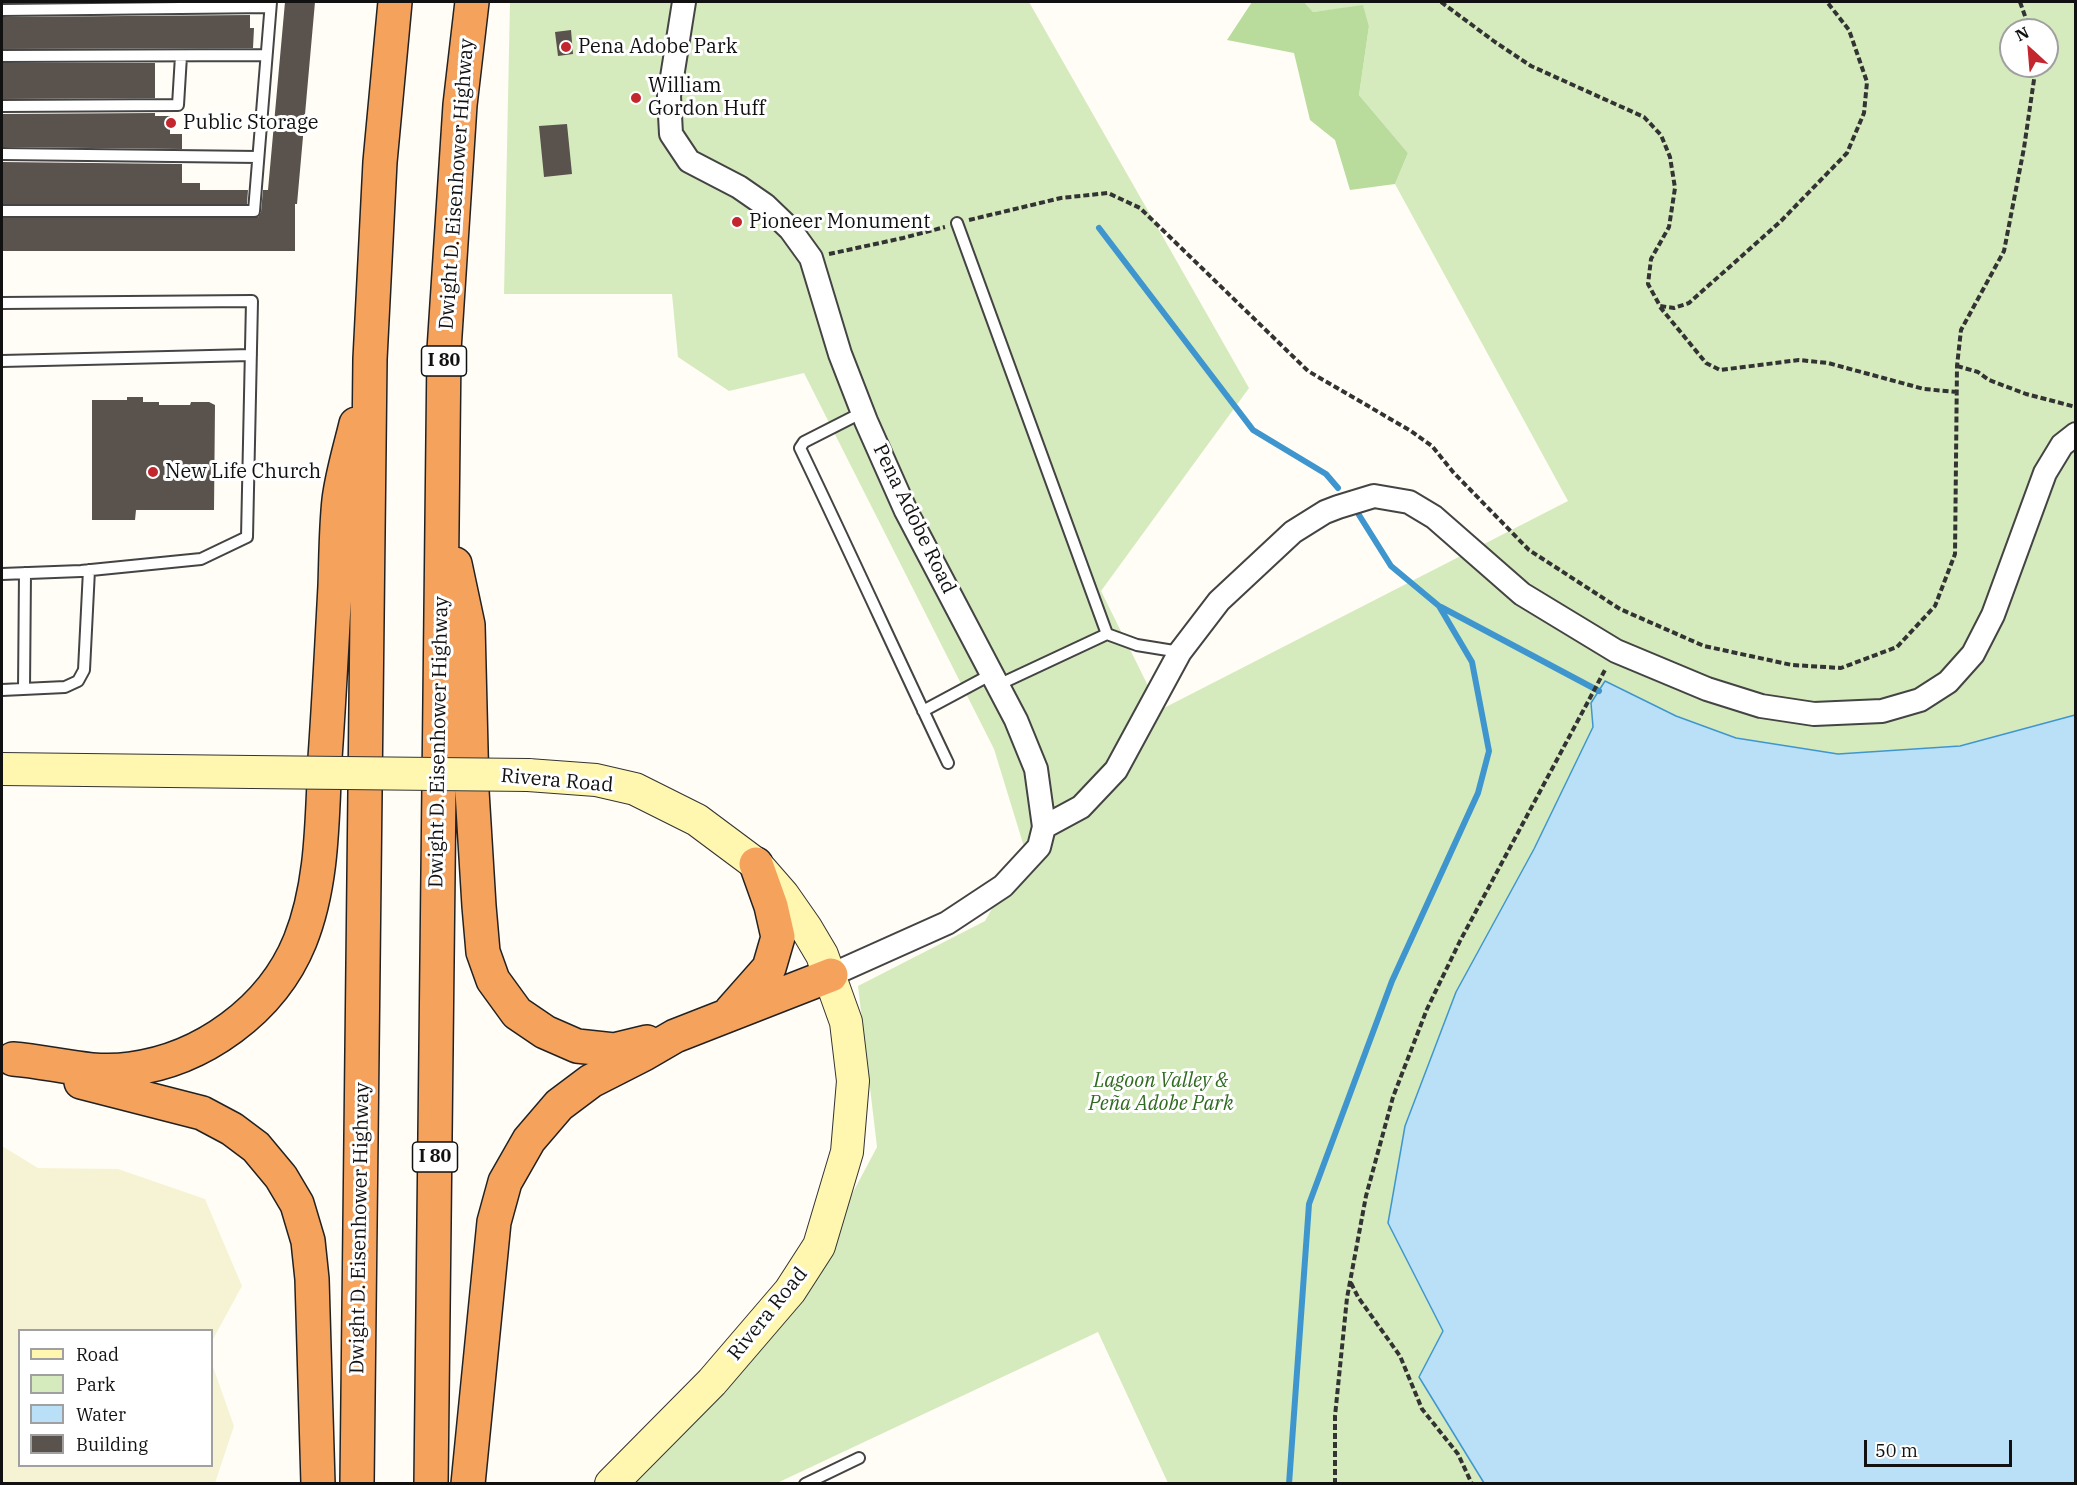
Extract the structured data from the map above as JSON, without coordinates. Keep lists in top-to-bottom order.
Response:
{
  "streets": {
    "highway": ["Dwight D. Eisenhower Highway", "I 80"],
    "street": ["Pena Adobe Road", "Rivera Road"]
  },
  "parks": ["Lagoon Valley & Peña Adobe Park"],
  "places": [
    "Pena Adobe Park",
    "William Gordon Huff",
    "Public Storage",
    "Pioneer Monument",
    "New Life Church"
  ],
  "legend": [
    "Road",
    "Park",
    "Water",
    "Building"
  ],
  "scale_bar": "50 m",
  "north": "top left"
}
